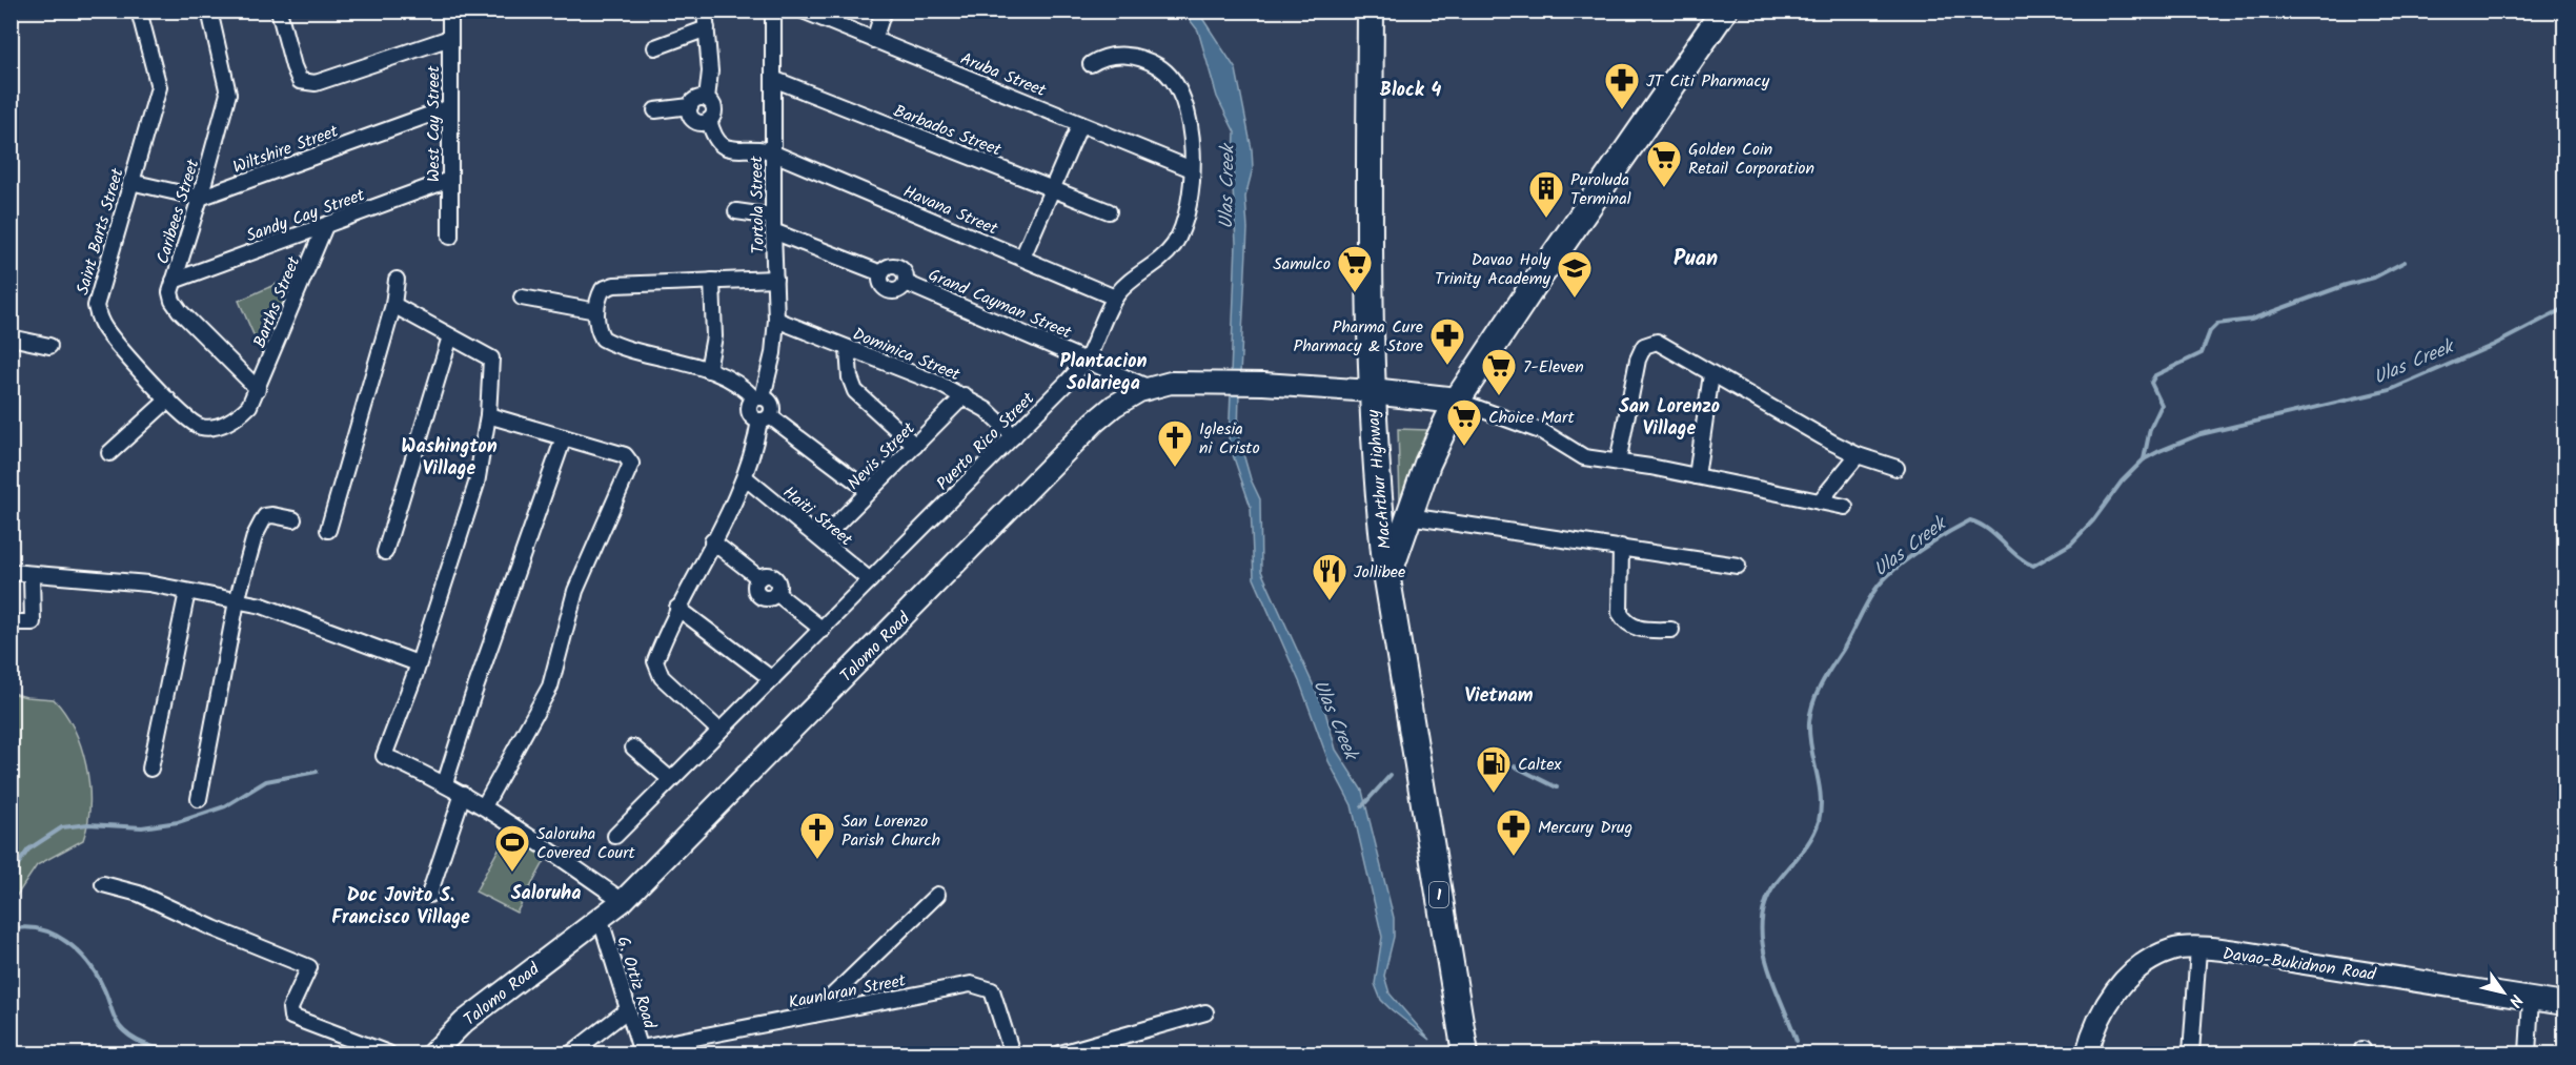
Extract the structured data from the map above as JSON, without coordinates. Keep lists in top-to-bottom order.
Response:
{
  "streets": {
    "highway": ["MacArthur Highway", "1"],
    "street": [
      "Aruba Street",
      "West Cay Street",
      "Barbados Street",
      "Wiltshire Street",
      "Tortola Street",
      "Havana Street",
      "Caribees Street",
      "Sandy Cay Street",
      "Saint Barts Street",
      "Barths Street",
      "Grand Cayman Street",
      "Dominica Street",
      "Puerto Rico Street",
      "Nevis Street",
      "Haiti Street",
      "Talomo Road",
      "Davao-Bukidnon Road",
      "G. Ortiz Road",
      "Kaunlaran Street"
    ]
  },
  "crossings": [
    ["Aruba Street", "Puerto Rico Street"],
    ["West Cay Street", "Wiltshire Street"],
    ["West Cay Street", "Sandy Cay Street"],
    ["Barbados Street", "Tortola Street"],
    ["Wiltshire Street", "Caribees Street"],
    ["Tortola Street", "Havana Street"],
    ["Tortola Street", "Grand Cayman Street"],
    ["Tortola Street", "Dominica Street"],
    ["Havana Street", "Puerto Rico Street"],
    ["Caribees Street", "Sandy Cay Street"],
    ["Caribees Street", "Saint Barts Street"],
    ["Caribees Street", "Barths Street"],
    ["Sandy Cay Street", "Barths Street"],
    ["Saint Barts Street", "Barths Street"],
    ["Grand Cayman Street", "Puerto Rico Street"],
    ["Grand Cayman Street", "Talomo Road"],
    ["Dominica Street", "Puerto Rico Street"],
    ["Dominica Street", "Nevis Street"],
    ["Puerto Rico Street", "Haiti Street"],
    ["Nevis Street", "Haiti Street"],
    ["MacArthur Highway", "Talomo Road"],
    ["Talomo Road", "G. Ortiz Road"],
    ["G. Ortiz Road", "Kaunlaran Street"]
  ],
  "districts": [
    "Block 4",
    "Puan",
    "Plantacion Solariega",
    "San Lorenzo Village",
    "Washington Village",
    "Vietnam",
    "Saloruha",
    "Doc Jovito S. Francisco Village"
  ],
  "water": ["Ulas Creek"],
  "places": {
    "pharmacy": ["JT Citi Pharmacy", "Pharma Cure Pharmacy & Store", "Mercury Drug"],
    "supermarket": [
      "Golden Coin Retail Corporation",
      "Samulco",
      "7-Eleven",
      "Choice Mart"
    ],
    "building": ["Puroluda Terminal"],
    "school or university": ["Davao Holy Trinity Academy"],
    "church": ["Iglesia ni Cristo", "San Lorenzo Parish Church"],
    "restaurant": ["Jollibee"],
    "fuel station": ["Caltex"],
    "sports": ["Saloruha Covered Court"]
  },
  "north": "bottom right"
}
